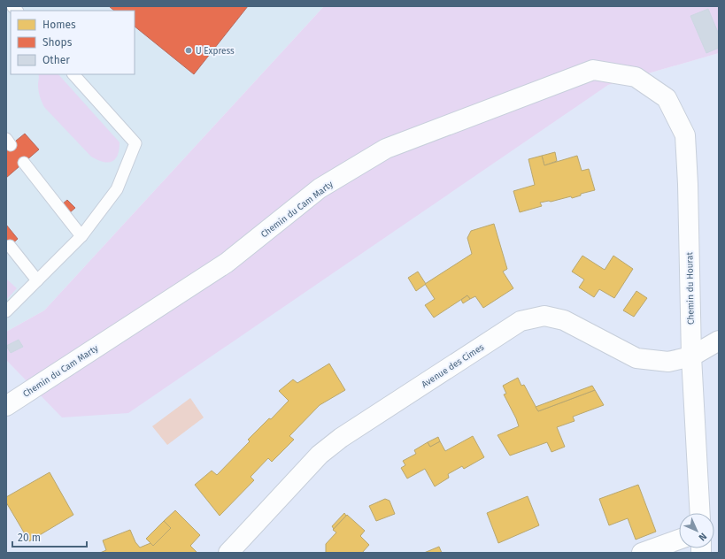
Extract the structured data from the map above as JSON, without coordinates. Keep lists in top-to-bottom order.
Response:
{
  "streets": {
    "street": ["Chemin du Cam Marty", "Chemin du Hourat", "Avenue des Cimes"]
  },
  "crossings": [
    ["Chemin du Cam Marty", "Chemin du Hourat"],
    ["Chemin du Hourat", "Avenue des Cimes"]
  ],
  "places": ["U Express"],
  "legend": ["Homes", "Shops", "Other"],
  "scale_bar": "20 m",
  "north": "bottom right"
}
